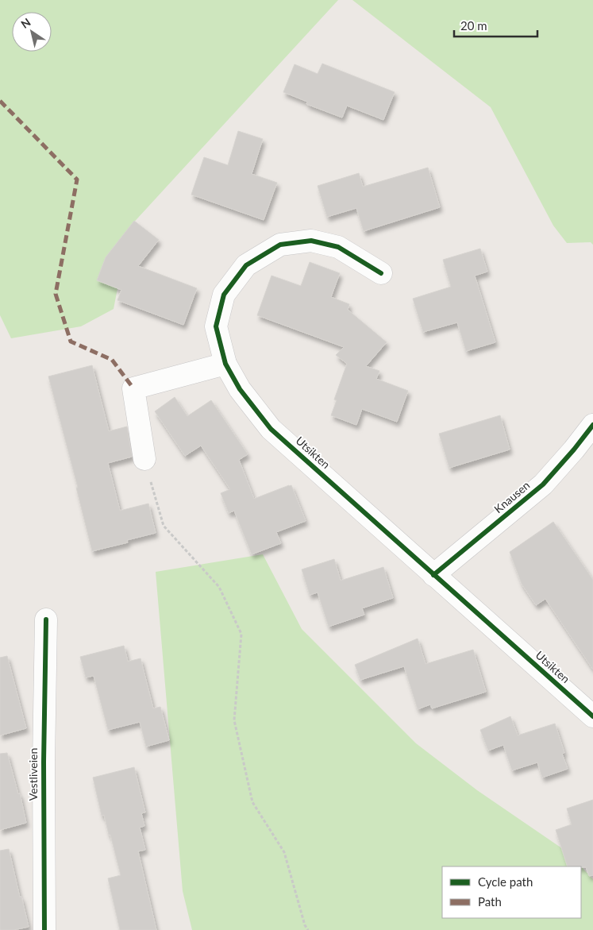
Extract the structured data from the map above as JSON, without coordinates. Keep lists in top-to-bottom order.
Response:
{
  "streets": {
    "street": ["Utsikten", "Knausen", "Vestliveien"]
  },
  "crossings": [
    ["Utsikten", "Knausen"]
  ],
  "legend": ["Cycle path", "Path"],
  "scale_bar": "20 m",
  "north": "top left"
}
